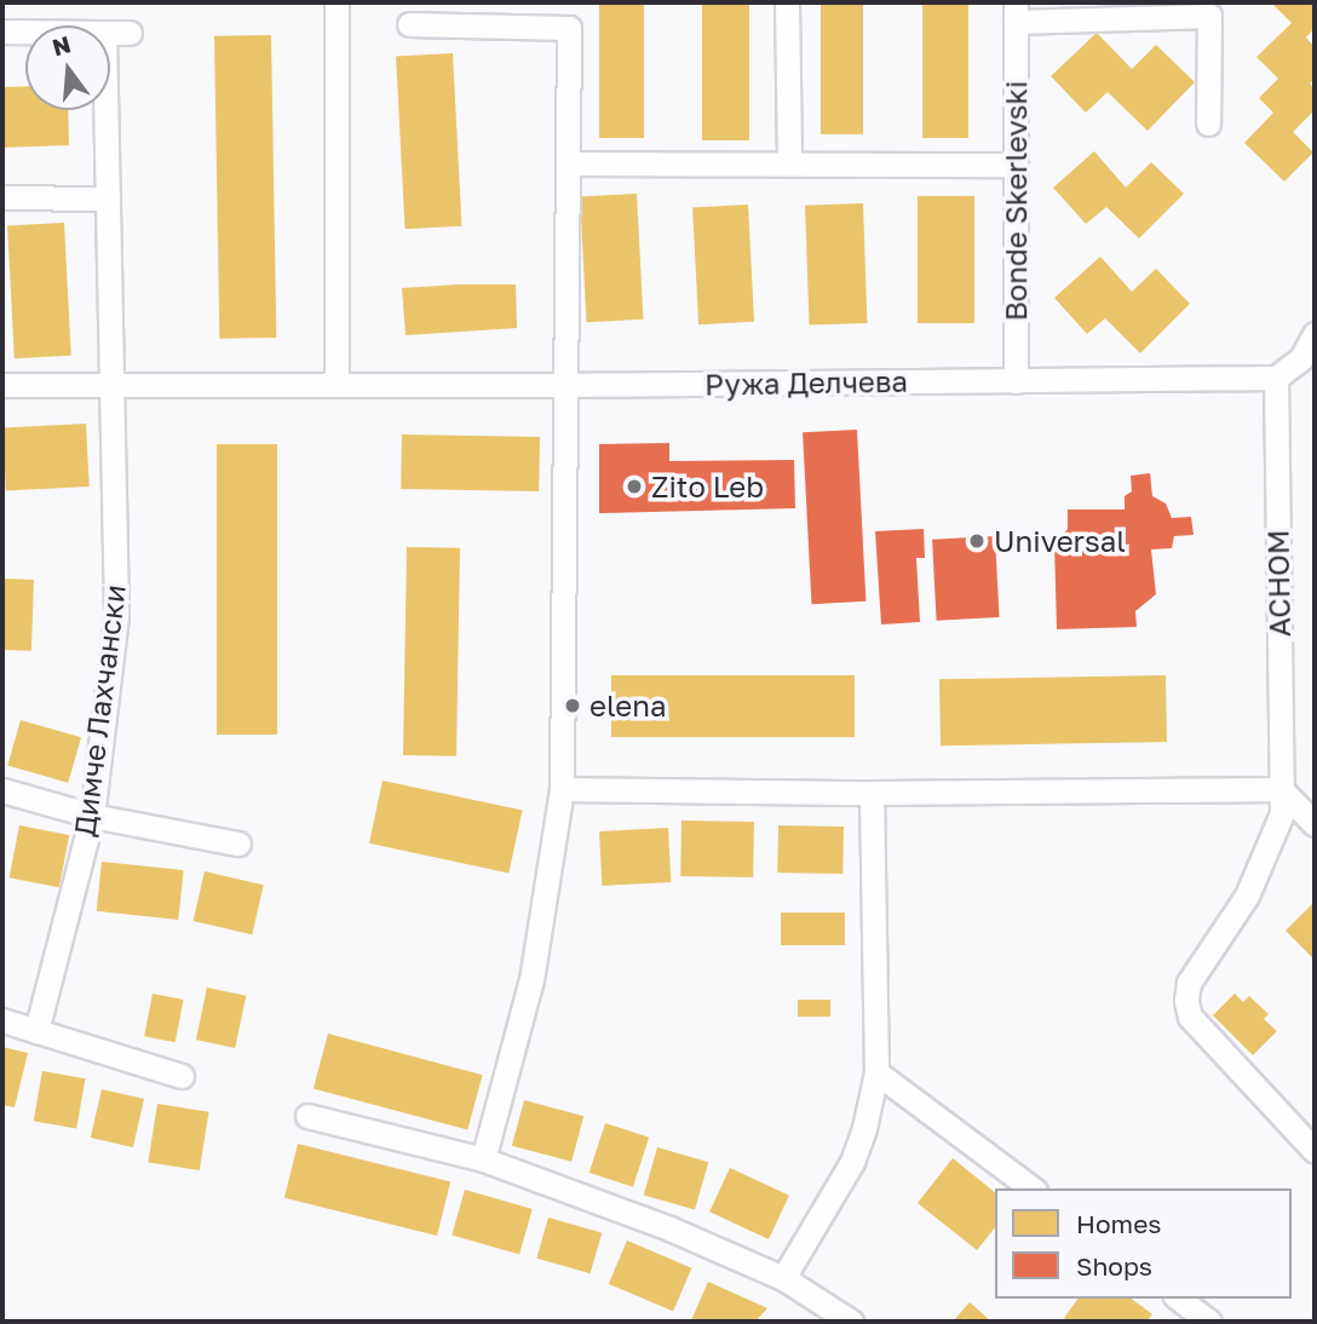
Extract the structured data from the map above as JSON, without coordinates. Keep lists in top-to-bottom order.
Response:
{
  "streets": {
    "street": [
      "Bonde Skerlevski",
      "Ружа Делчева",
      "АСНОМ",
      "Димче Лахчански"
    ]
  },
  "crossings": [
    ["Bonde Skerlevski", "Ружа Делчева"],
    ["Ружа Делчева", "АСНОМ"]
  ],
  "places": ["Zito Leb", "Universal", "elena"],
  "legend": ["Homes", "Shops"],
  "north": "top"
}
